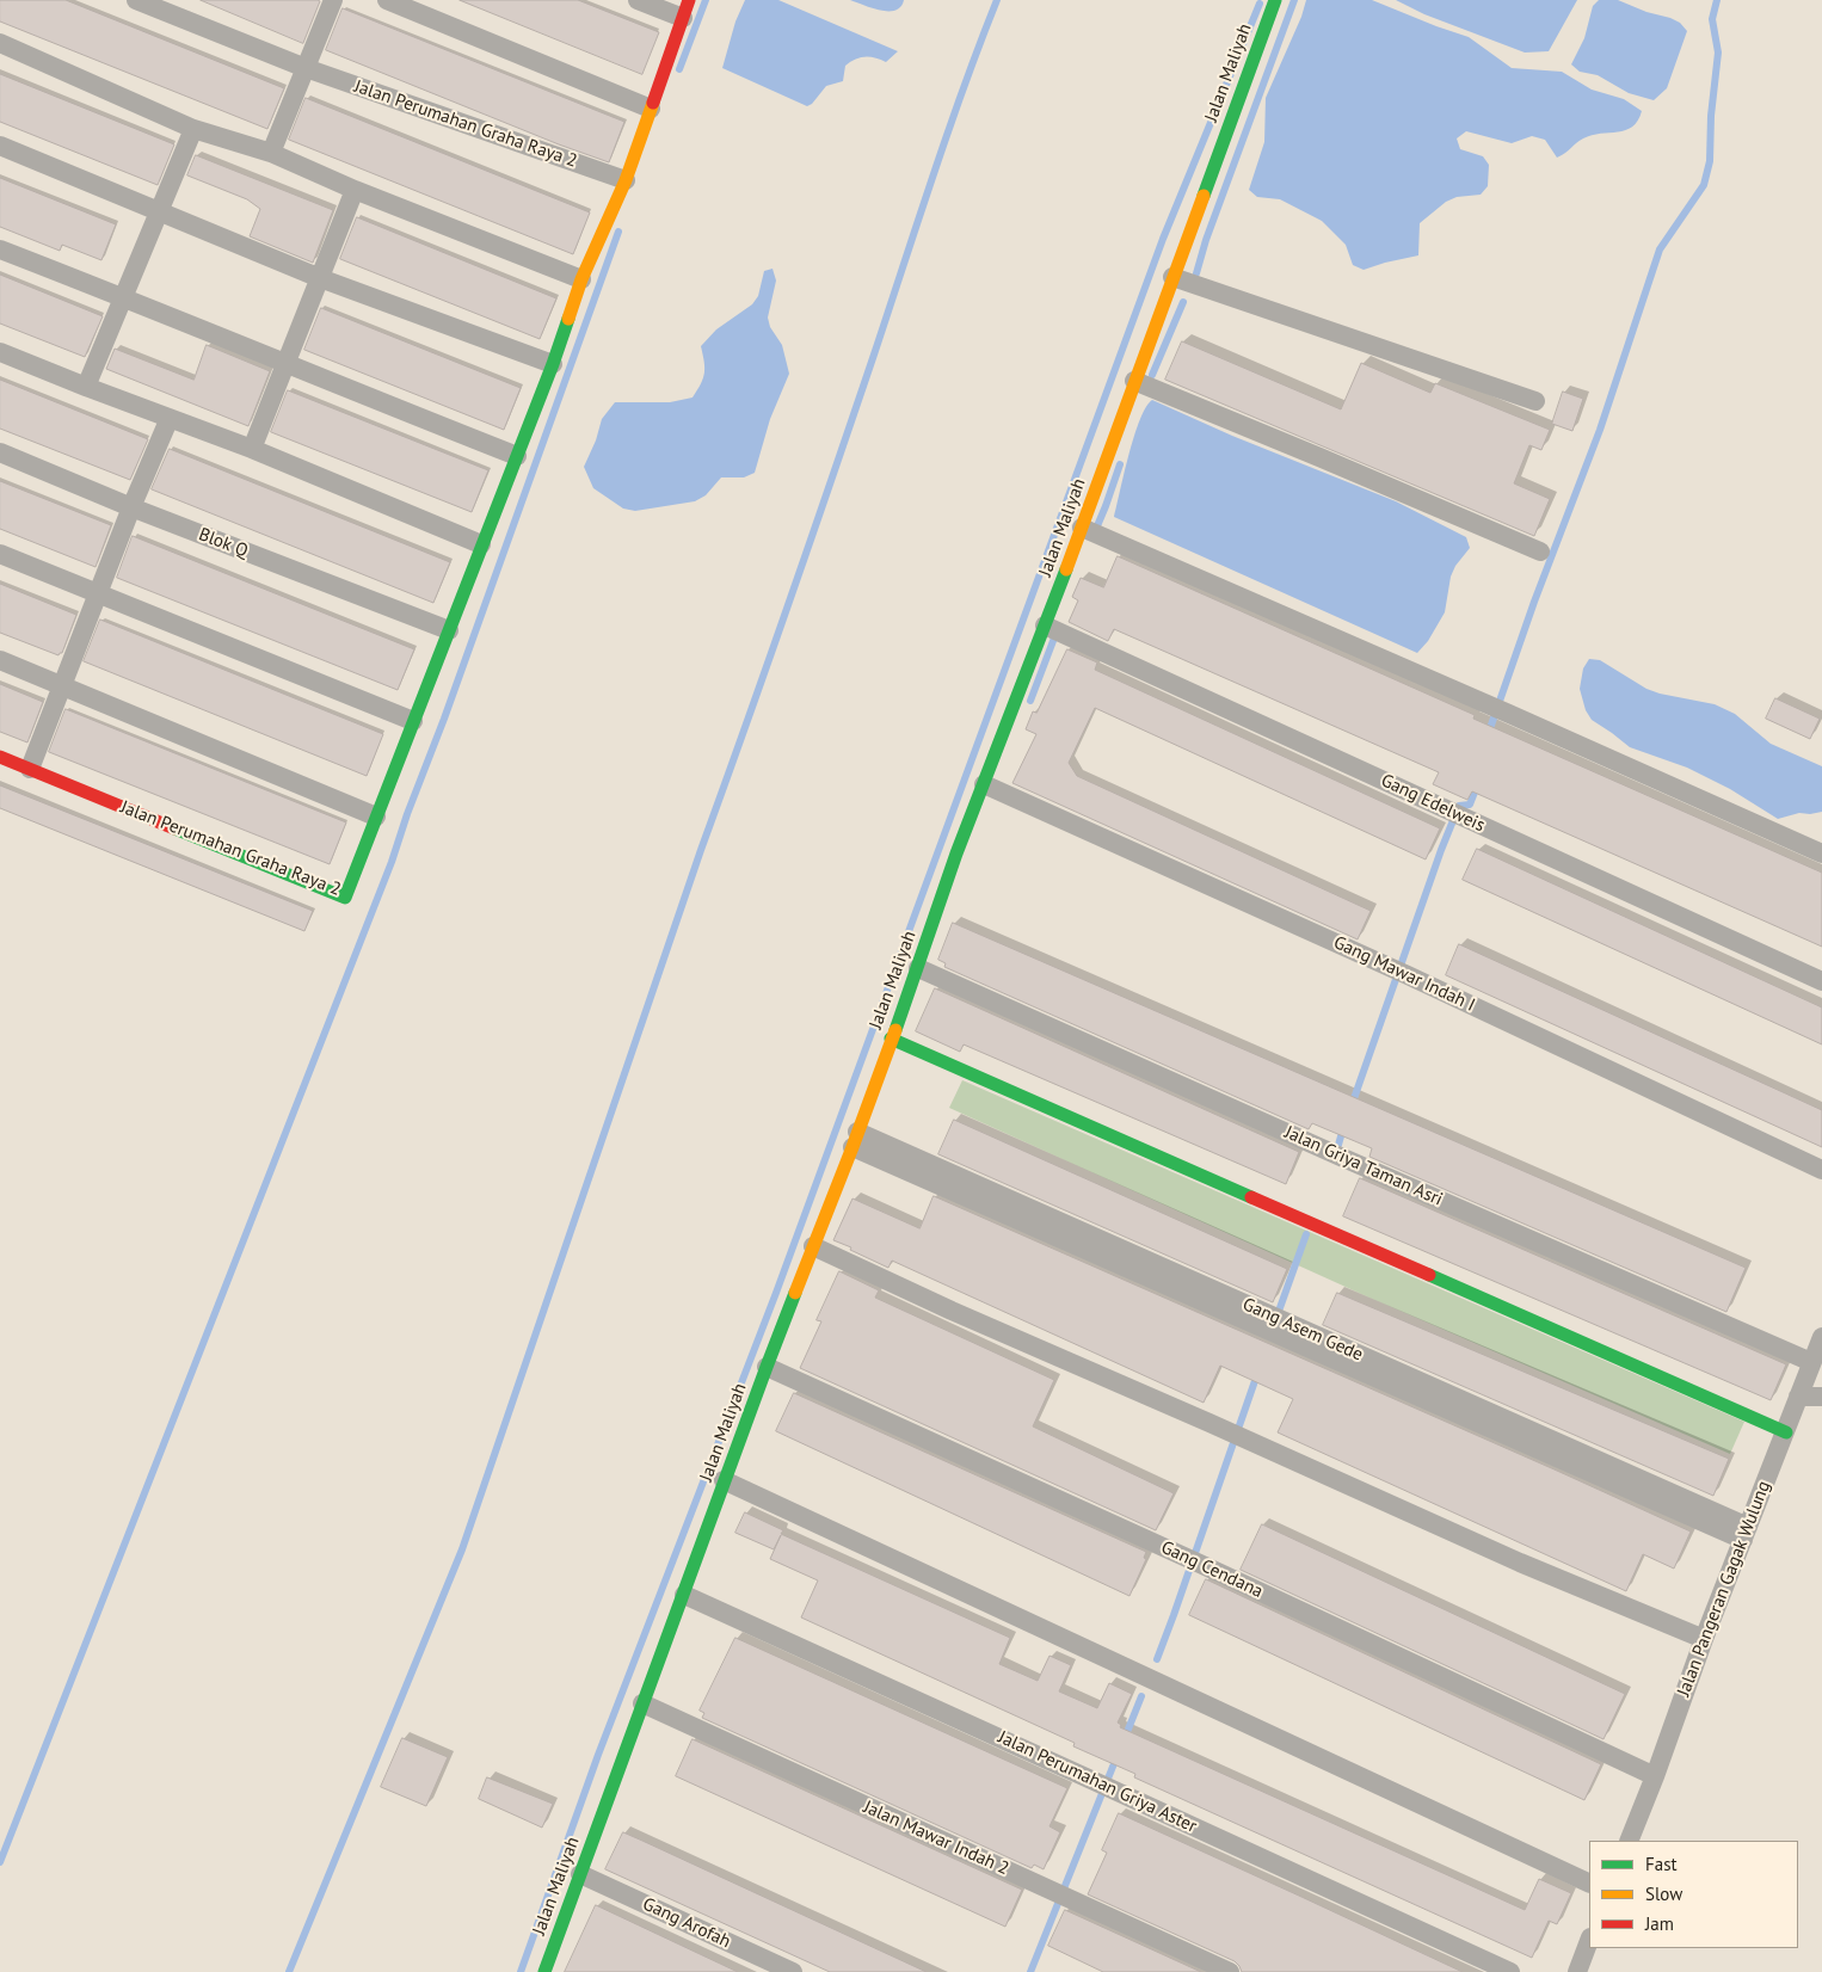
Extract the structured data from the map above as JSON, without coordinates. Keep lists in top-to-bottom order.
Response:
{
  "streets": {
    "street": [
      "Jalan Maliyah",
      "Jalan Perumahan Graha Raya 2",
      "Blok Q",
      "Gang Edelweis",
      "Gang Mawar Indah I",
      "Jalan Griya Taman Asri",
      "Gang Asem Gede",
      "Gang Cendana",
      "Jalan Pangeran Gagak Wulung",
      "Jalan Perumahan Griya Aster",
      "Jalan Mawar Indah 2",
      "Gang Arofah"
    ]
  },
  "crossings": [
    ["Jalan Maliyah", "Gang Edelweis"],
    ["Jalan Maliyah", "Gang Mawar Indah I"],
    ["Jalan Maliyah", "Jalan Griya Taman Asri"],
    ["Jalan Maliyah", "Gang Asem Gede"],
    ["Jalan Maliyah", "Gang Cendana"],
    ["Jalan Maliyah", "Jalan Perumahan Griya Aster"],
    ["Jalan Maliyah", "Jalan Mawar Indah 2"],
    ["Jalan Maliyah", "Gang Arofah"],
    ["Jalan Perumahan Graha Raya 2", "Blok Q"],
    ["Jalan Griya Taman Asri", "Jalan Pangeran Gagak Wulung"],
    ["Gang Asem Gede", "Jalan Pangeran Gagak Wulung"],
    ["Gang Cendana", "Jalan Pangeran Gagak Wulung"]
  ],
  "legend": ["Fast", "Slow", "Jam"]
}
